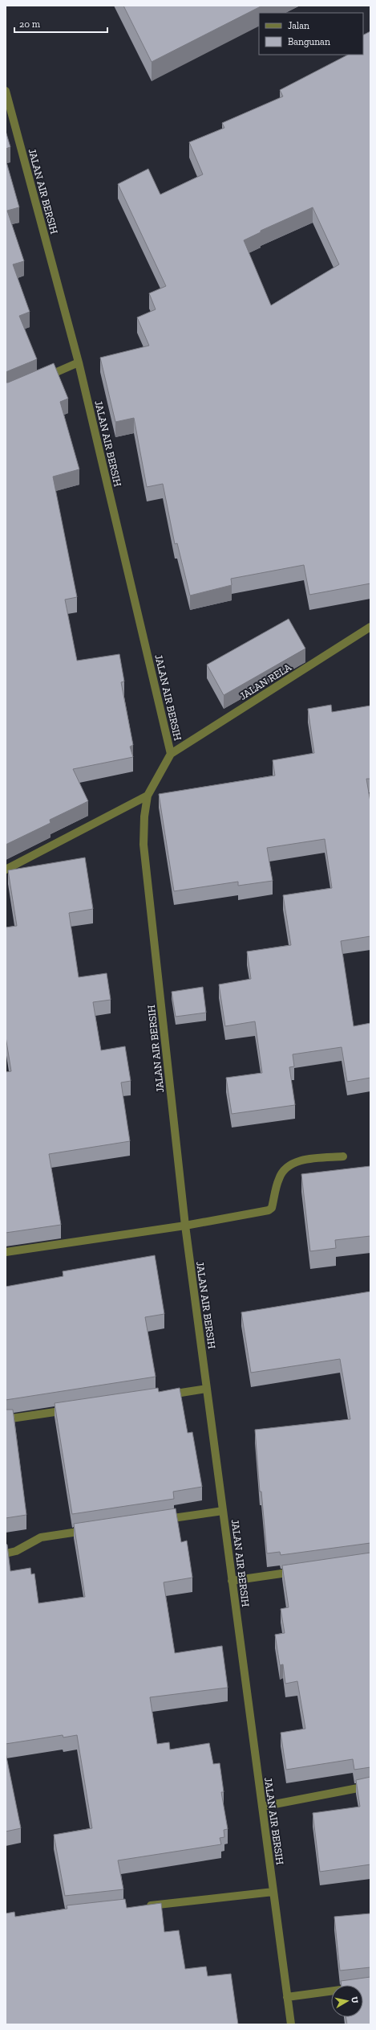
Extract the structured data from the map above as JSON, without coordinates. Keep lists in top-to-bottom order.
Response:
{
  "streets": {
    "street": ["JALAN AIR BERSIH", "JALAN RELA"]
  },
  "crossings": [
    ["JALAN AIR BERSIH", "JALAN RELA"]
  ],
  "legend": ["Jalan", "Bangunan"],
  "scale_bar": "20 m",
  "north": "right"
}
